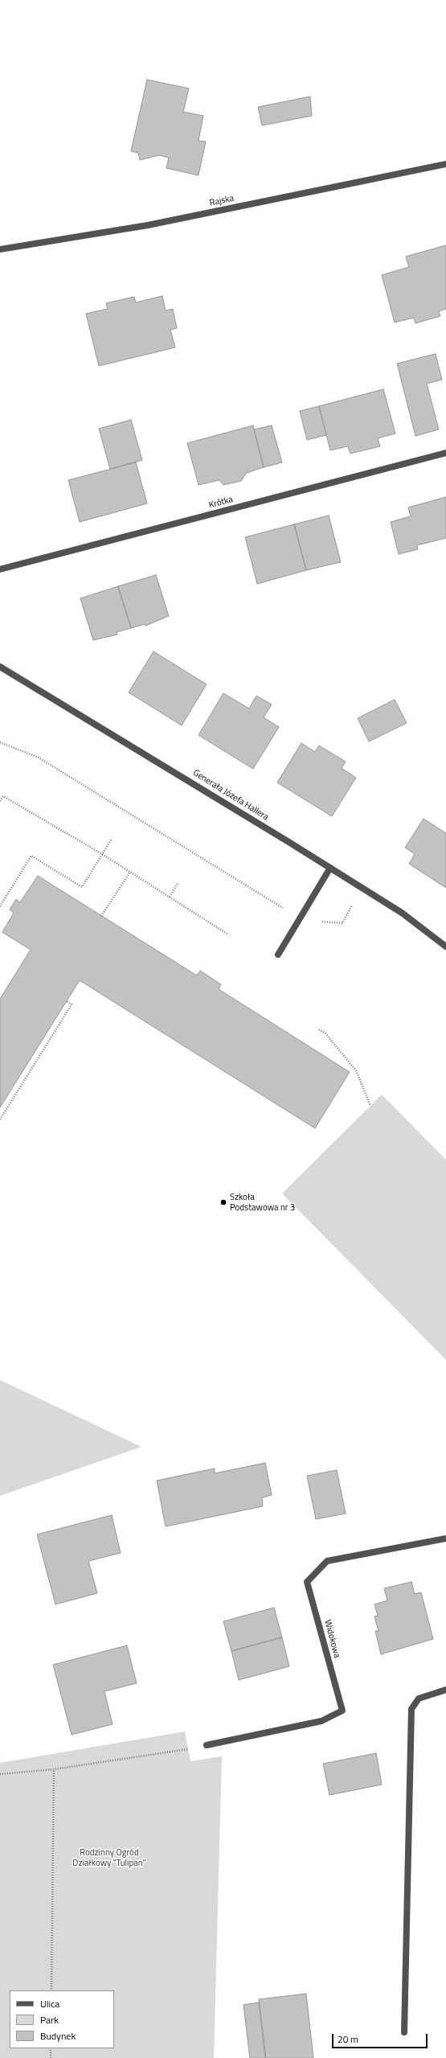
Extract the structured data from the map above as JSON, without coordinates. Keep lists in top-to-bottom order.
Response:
{
  "streets": {
    "street": [
      "Rajska",
      "Krótka",
      "Generała Józefa Hallera",
      "Widokowa"
    ]
  },
  "parks": ["Rodzinny Ogród Działkowy \"Tulipan\""],
  "places": ["Szkoła Podstawowa nr 3"],
  "legend": ["Ulica", "Park", "Budynek"],
  "scale_bar": "20 m"
}
